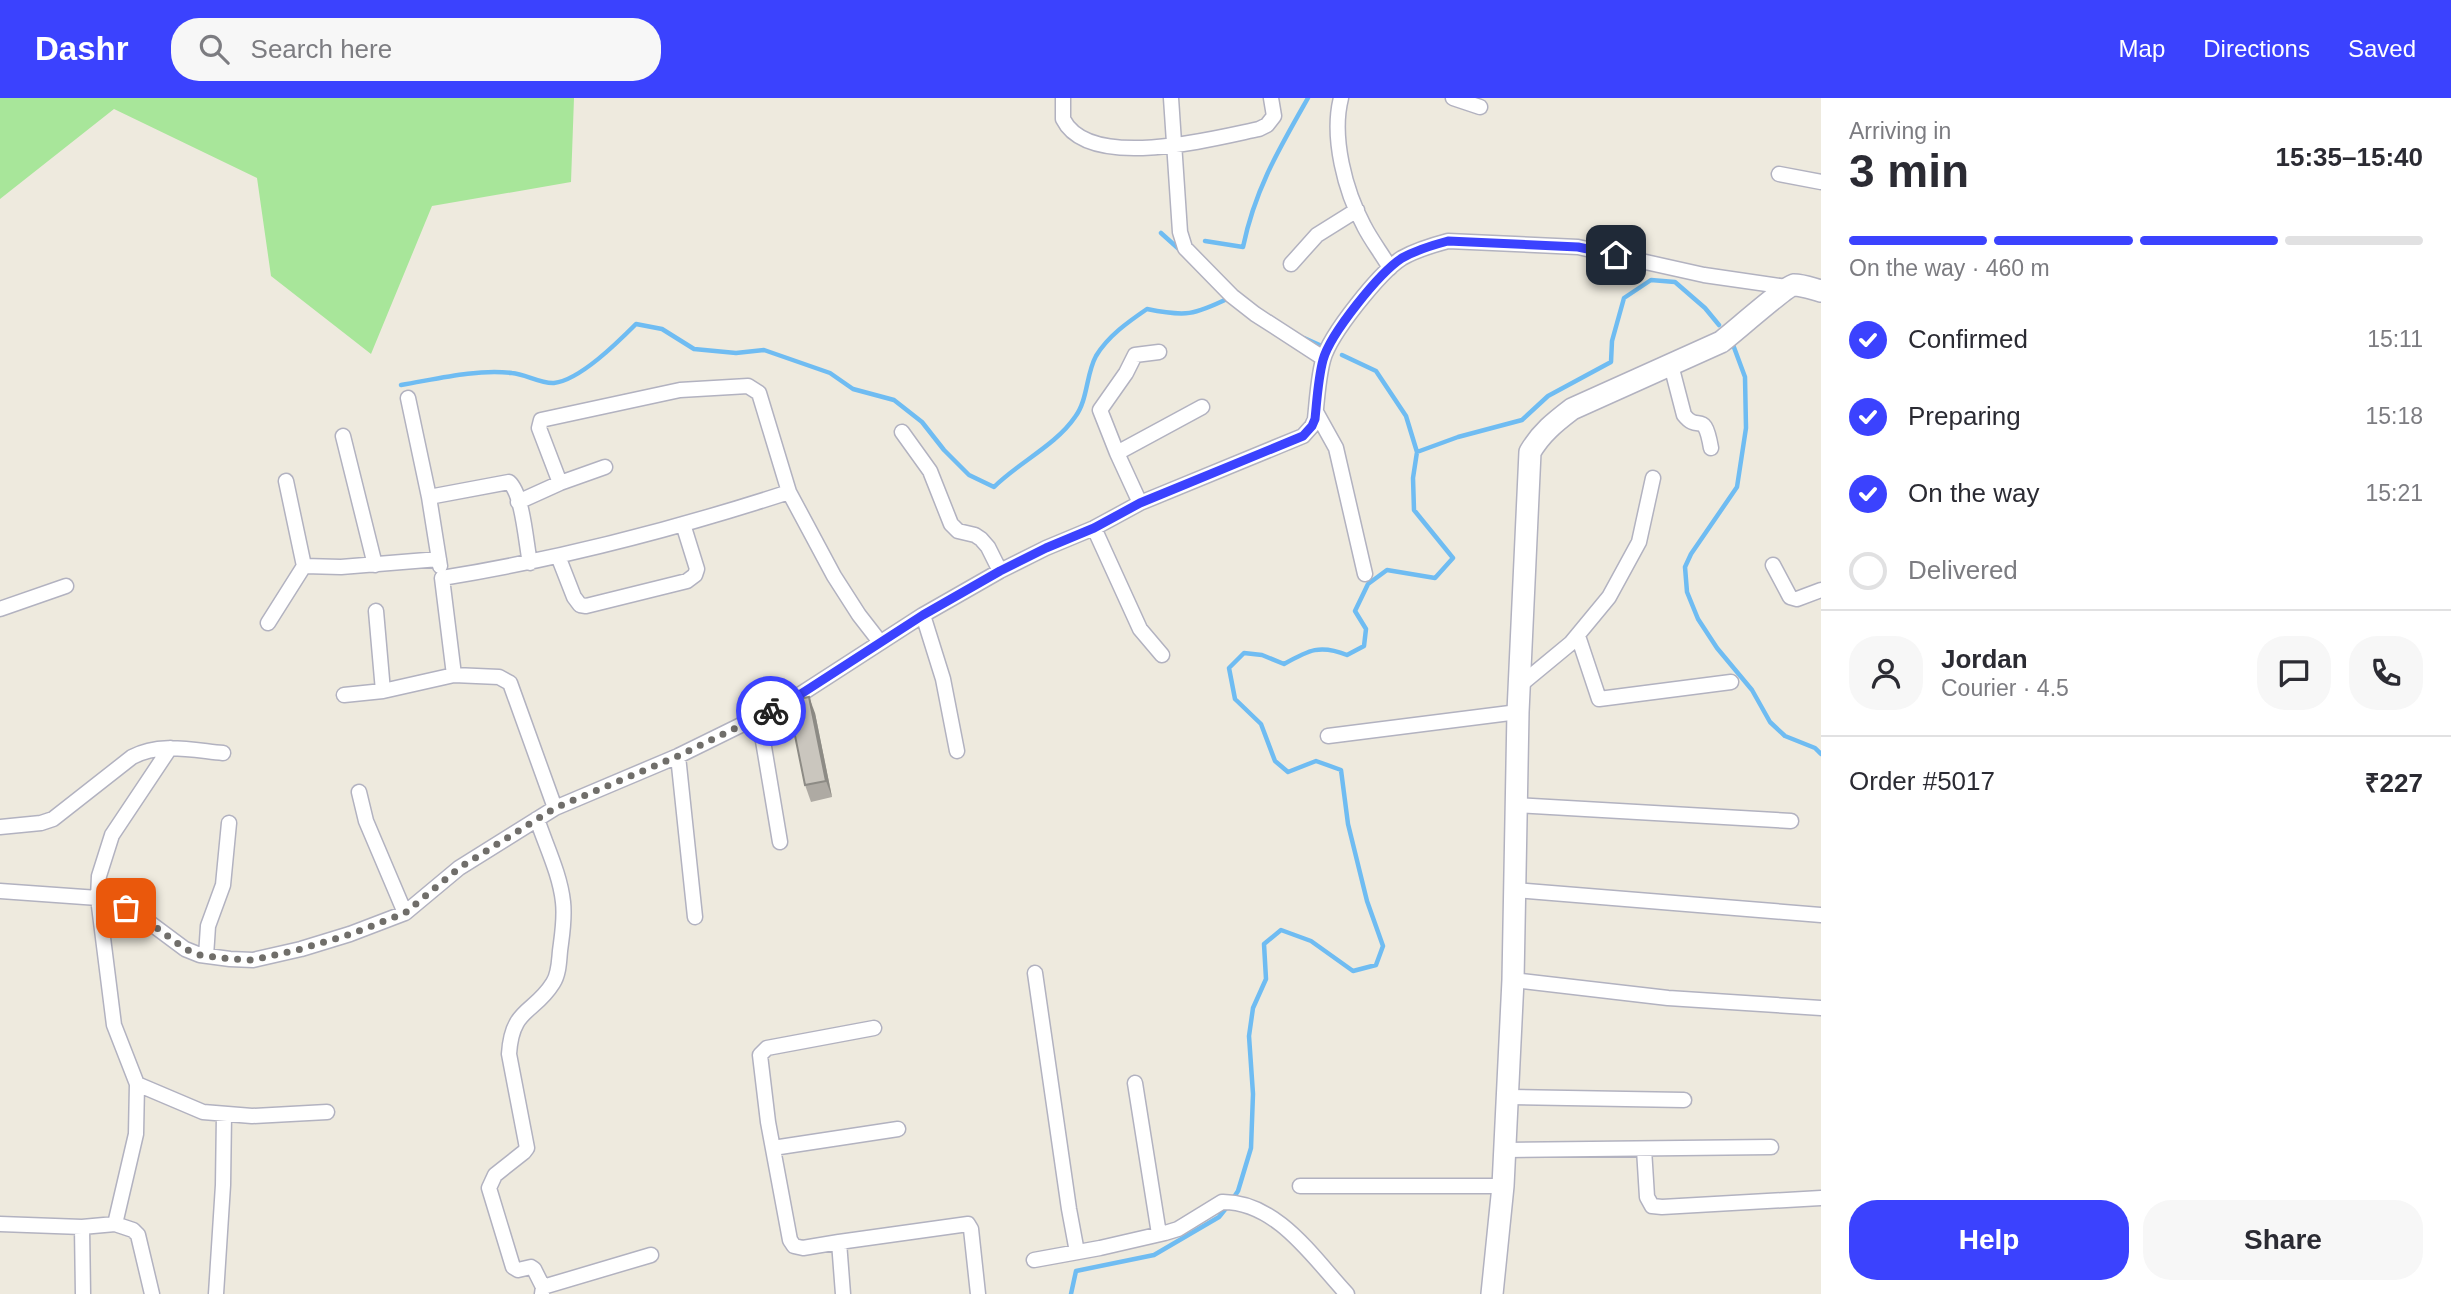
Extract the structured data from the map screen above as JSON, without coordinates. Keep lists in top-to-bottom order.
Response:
{
  "page": {
    "header": "Dashr",
    "search": "Search here",
    "nav": ["Map", "Directions", "Saved"],
    "heading": ["3 min", "Arriving in", "15:35–15:40"],
    "panel": [
      "Jordan",
      "Courier · 4.5",
      "Order #5017",
      "₹227"
    ],
    "bar": "On the way · 460 m",
    "list": [
      ["Confirmed", "15:11"],
      ["Preparing", "15:18"],
      ["On the way", "15:21"],
      "Delivered"
    ],
    "buttons": ["Help", "Share"]
  }
}
